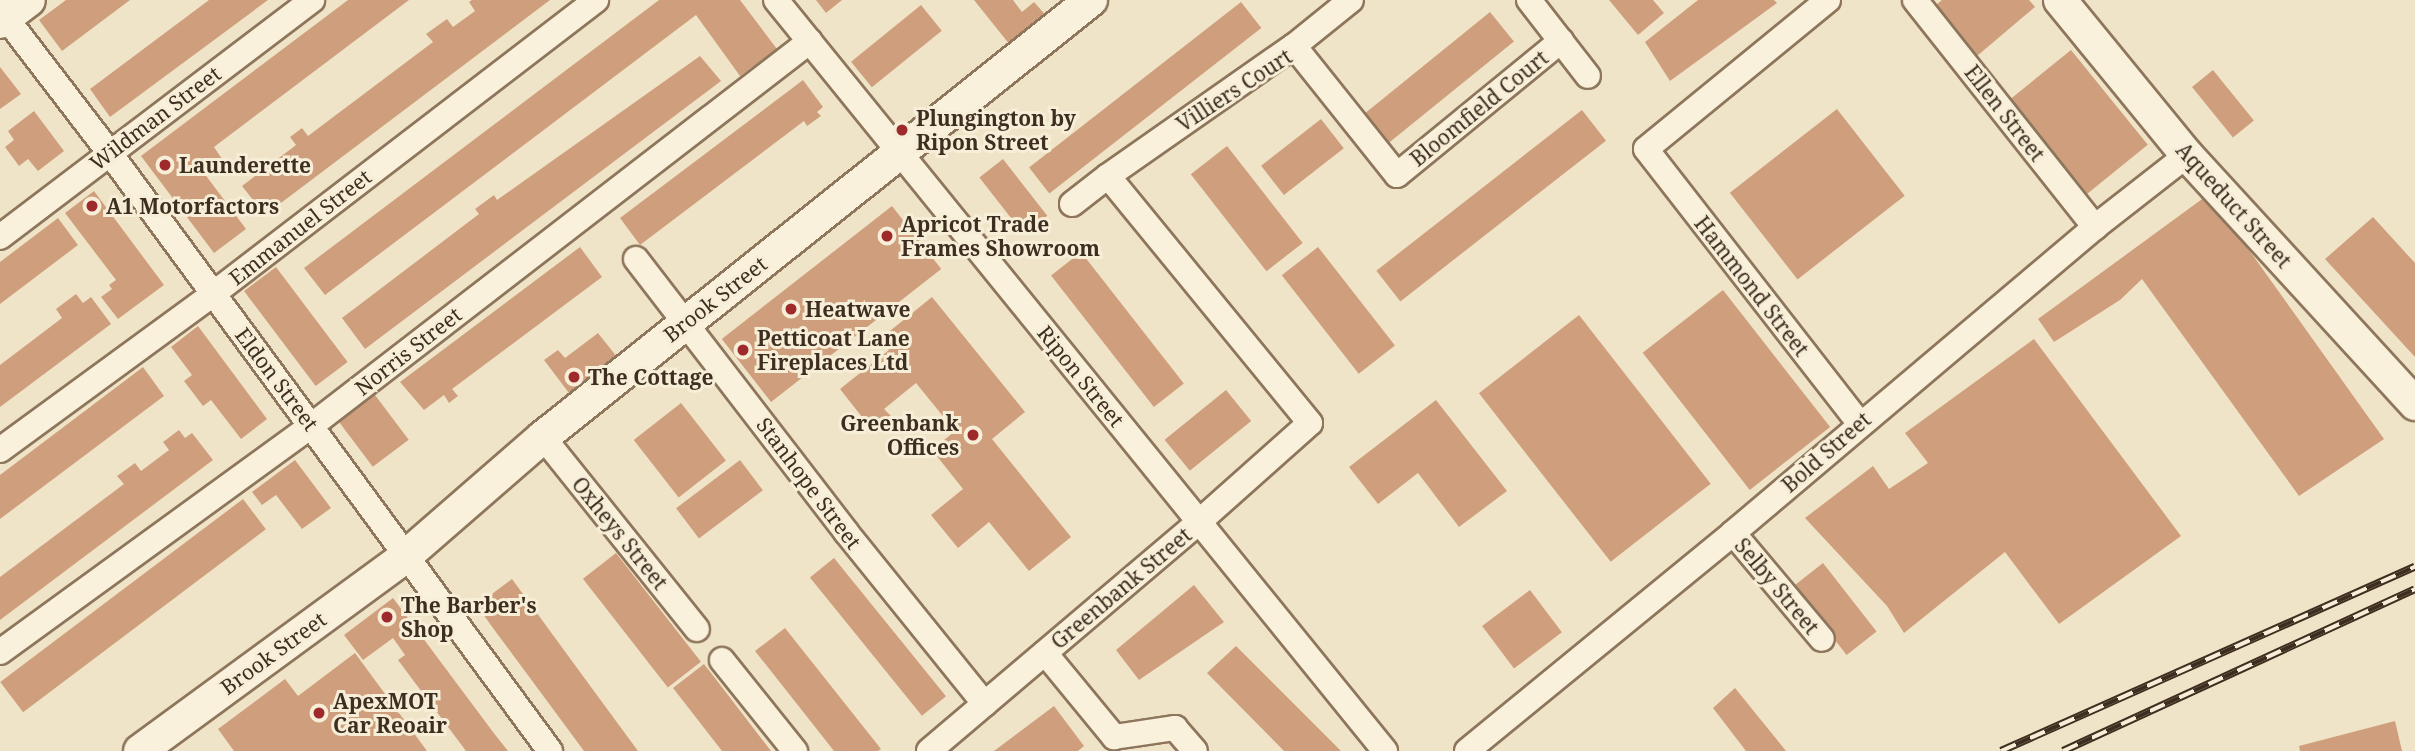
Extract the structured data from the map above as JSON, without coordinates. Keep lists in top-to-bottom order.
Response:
{
  "streets": {
    "street": [
      "Villiers Court",
      "Bloomfield Court",
      "Ellen Street",
      "Wildman Street",
      "Aqueduct Street",
      "Emmanuel Street",
      "Hammond Street",
      "Brook Street",
      "Norris Street",
      "Ripon Street",
      "Eldon Street",
      "Bold Street",
      "Stanhope Street",
      "Oxheys Street",
      "Selby Street",
      "Greenbank Street"
    ]
  },
  "crossings": [
    ["Villiers Court", "Bloomfield Court"],
    ["Villiers Court", "Greenbank Street"],
    ["Ellen Street", "Bold Street"],
    ["Wildman Street", "Eldon Street"],
    ["Aqueduct Street", "Bold Street"],
    ["Emmanuel Street", "Eldon Street"],
    ["Hammond Street", "Bold Street"],
    ["Brook Street", "Ripon Street"],
    ["Brook Street", "Eldon Street"],
    ["Brook Street", "Stanhope Street"],
    ["Brook Street", "Oxheys Street"],
    ["Norris Street", "Ripon Street"],
    ["Norris Street", "Eldon Street"],
    ["Ripon Street", "Greenbank Street"],
    ["Bold Street", "Selby Street"],
    ["Stanhope Street", "Greenbank Street"]
  ],
  "places": [
    "Plungington by Ripon Street",
    "Launderette",
    "A1 Motorfactors",
    "Apricot Trade Frames Showroom",
    "Heatwave",
    "Petticoat Lane Fireplaces Ltd",
    "The Cottage",
    "Greenbank Offices",
    "The Barber's Shop",
    "ApexMOT Car Reoair"
  ]
}
